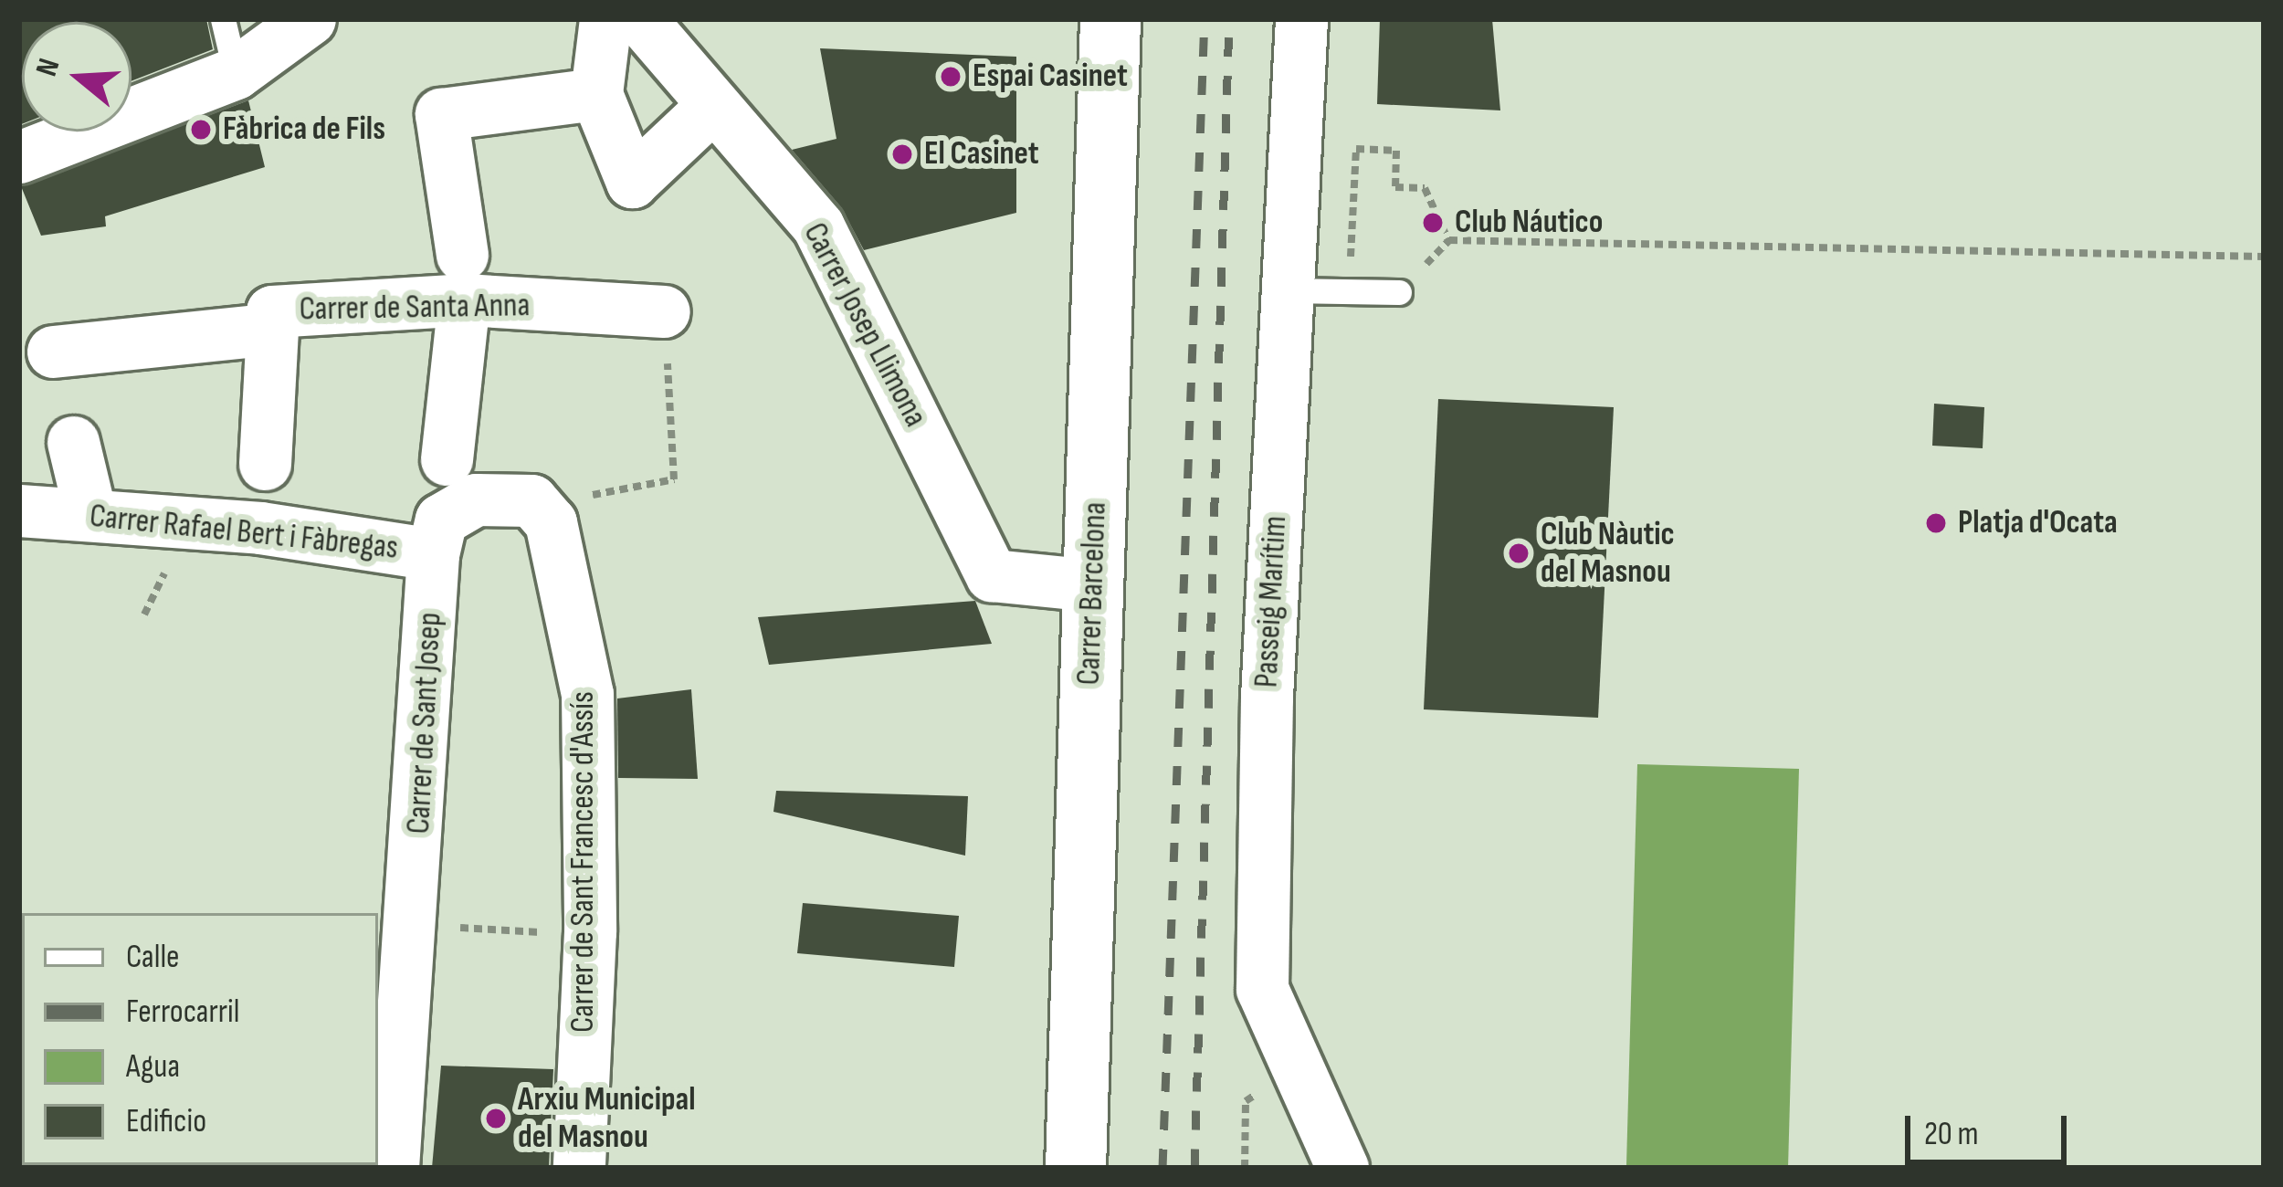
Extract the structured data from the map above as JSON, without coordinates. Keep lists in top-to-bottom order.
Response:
{
  "streets": {
    "main road": ["Carrer Barcelona"],
    "street": [
      "Carrer de Santa Anna",
      "Carrer Josep Llimona",
      "Carrer Rafael Bert i Fàbregas",
      "Passeig Marítim",
      "Carrer de Sant Josep",
      "Carrer de Sant Francesc d'Assís"
    ]
  },
  "crossings": [
    ["Carrer Josep Llimona", "Carrer Barcelona"],
    ["Carrer Rafael Bert i Fàbregas", "Carrer de Sant Josep"]
  ],
  "places": [
    "Espai Casinet",
    "Fàbrica de Fils",
    "El Casinet",
    "Club Náutico",
    "Platja d'Ocata",
    "Club Nàutic del Masnou",
    "Arxiu Municipal del Masnou"
  ],
  "legend": [
    "Calle",
    "Ferrocarril",
    "Agua",
    "Edificio"
  ],
  "scale_bar": "20 m",
  "north": "left"
}
